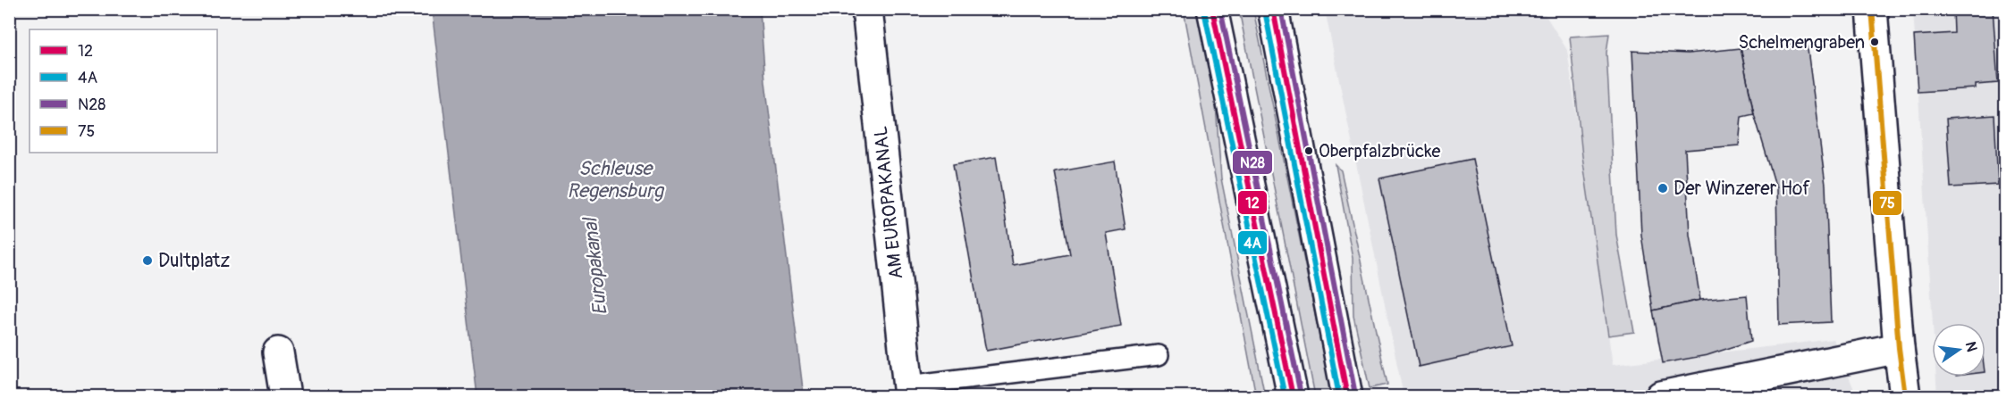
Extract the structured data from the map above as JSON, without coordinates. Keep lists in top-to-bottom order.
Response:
{
  "streets": {
    "street": ["AM EUROPAKANAL"]
  },
  "water": ["Schleuse Regensburg", "Europakanal"],
  "places": [
    "Schelmengraben",
    "Oberpfalzbrücke",
    "Der Winzerer Hof",
    "Dultplatz"
  ],
  "lines": [
    "transit line 12",
    "transit line N28",
    "transit line 75",
    "transit line 4A"
  ],
  "legend": [
    "12",
    "4A",
    "N28",
    "75"
  ],
  "north": "right"
}
